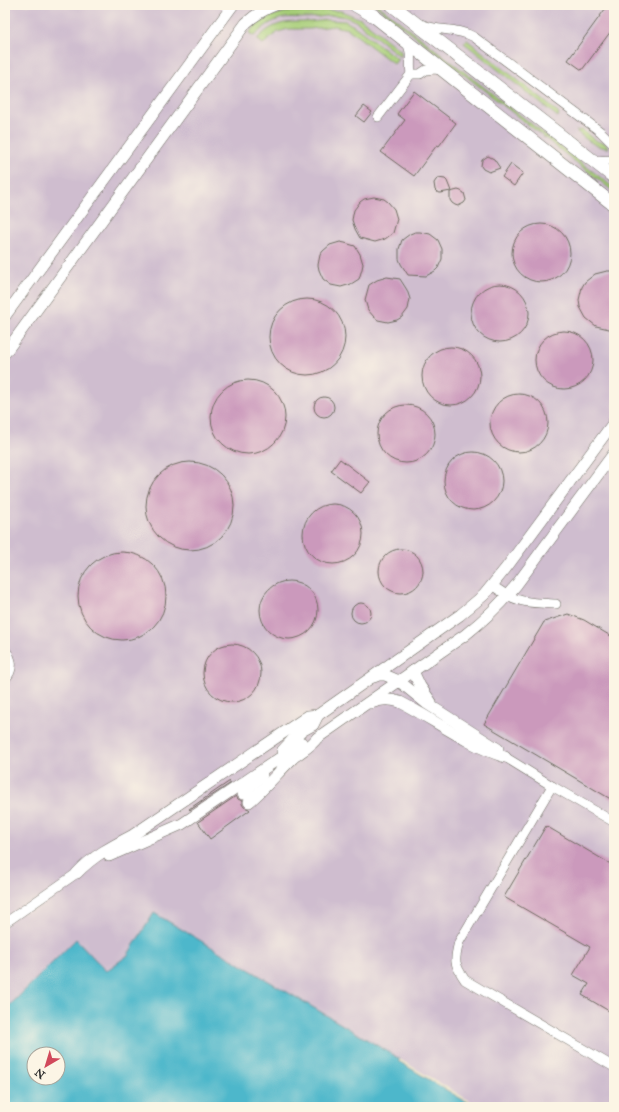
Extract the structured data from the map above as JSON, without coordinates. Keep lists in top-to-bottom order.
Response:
{
  "north": "bottom left"
}
